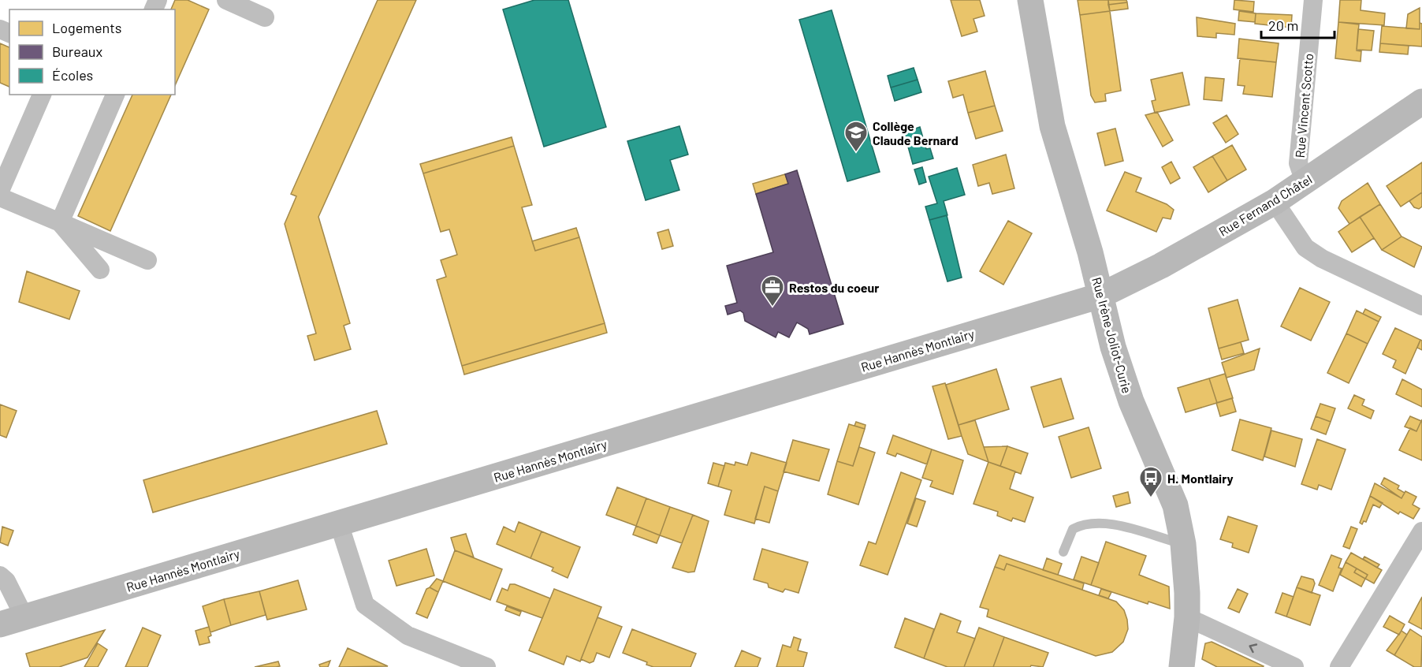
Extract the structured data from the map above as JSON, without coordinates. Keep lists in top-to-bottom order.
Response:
{
  "streets": {
    "street": [
      "Rue Vincent Scotto",
      "Rue Fernand Châtel",
      "Rue Irène Joliot-Curie",
      "Rue Hannès Montlairy"
    ]
  },
  "crossings": [
    ["Rue Vincent Scotto", "Rue Fernand Châtel"],
    ["Rue Fernand Châtel", "Rue Irène Joliot-Curie"],
    ["Rue Fernand Châtel", "Rue Hannès Montlairy"],
    ["Rue Irène Joliot-Curie", "Rue Hannès Montlairy"]
  ],
  "places": {
    "school or university": ["Collège Claude Bernard"],
    "office": ["Restos du coeur"],
    "bus stop": ["H. Montlairy"]
  },
  "legend": ["Logements", "Bureaux", "Écoles"],
  "scale_bar": "20 m"
}
